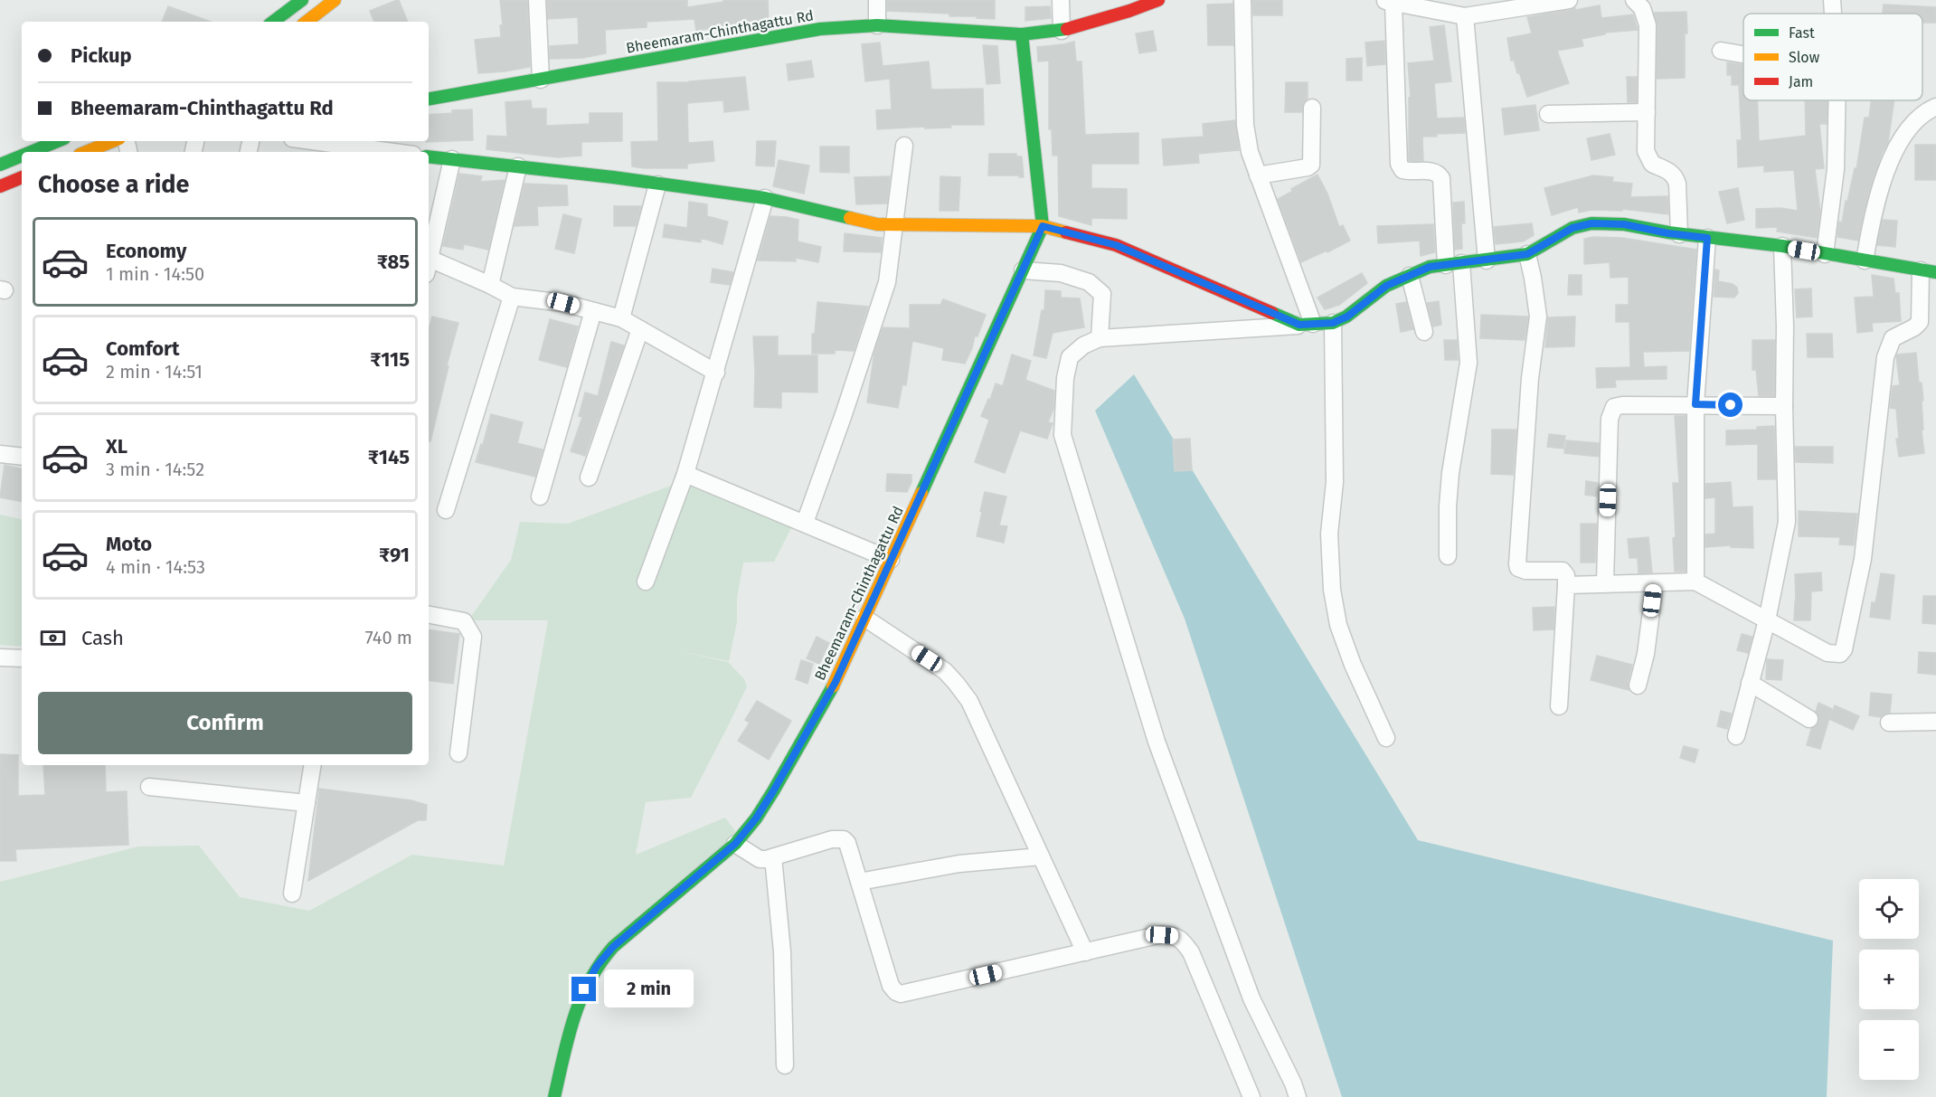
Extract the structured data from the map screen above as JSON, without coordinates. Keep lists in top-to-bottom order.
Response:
{
  "streets": {
    "main road": ["Bheemaram-Chinthagattu Rd"]
  },
  "legend": ["Fast", "Slow", "Jam"],
  "page": {
    "banner": ["Pickup", "Bheemaram-Chinthagattu Rd"],
    "heading": "Choose a ride",
    "list": [
      {
        "name": "Economy",
        "note": "1 min · 14:50",
        "value": "₹85"
      },
      {
        "name": "Comfort",
        "note": "2 min · 14:51",
        "value": "₹115"
      },
      {
        "name": "XL",
        "note": "3 min · 14:52",
        "value": "₹145"
      },
      {
        "name": "Moto",
        "note": "4 min · 14:53",
        "value": "₹91"
      }
    ],
    "pay": ["Cash", "740 m"],
    "buttons": "Confirm",
    "map_buttons": ["+", "−"],
    "bubble": "2 min"
  }
}
